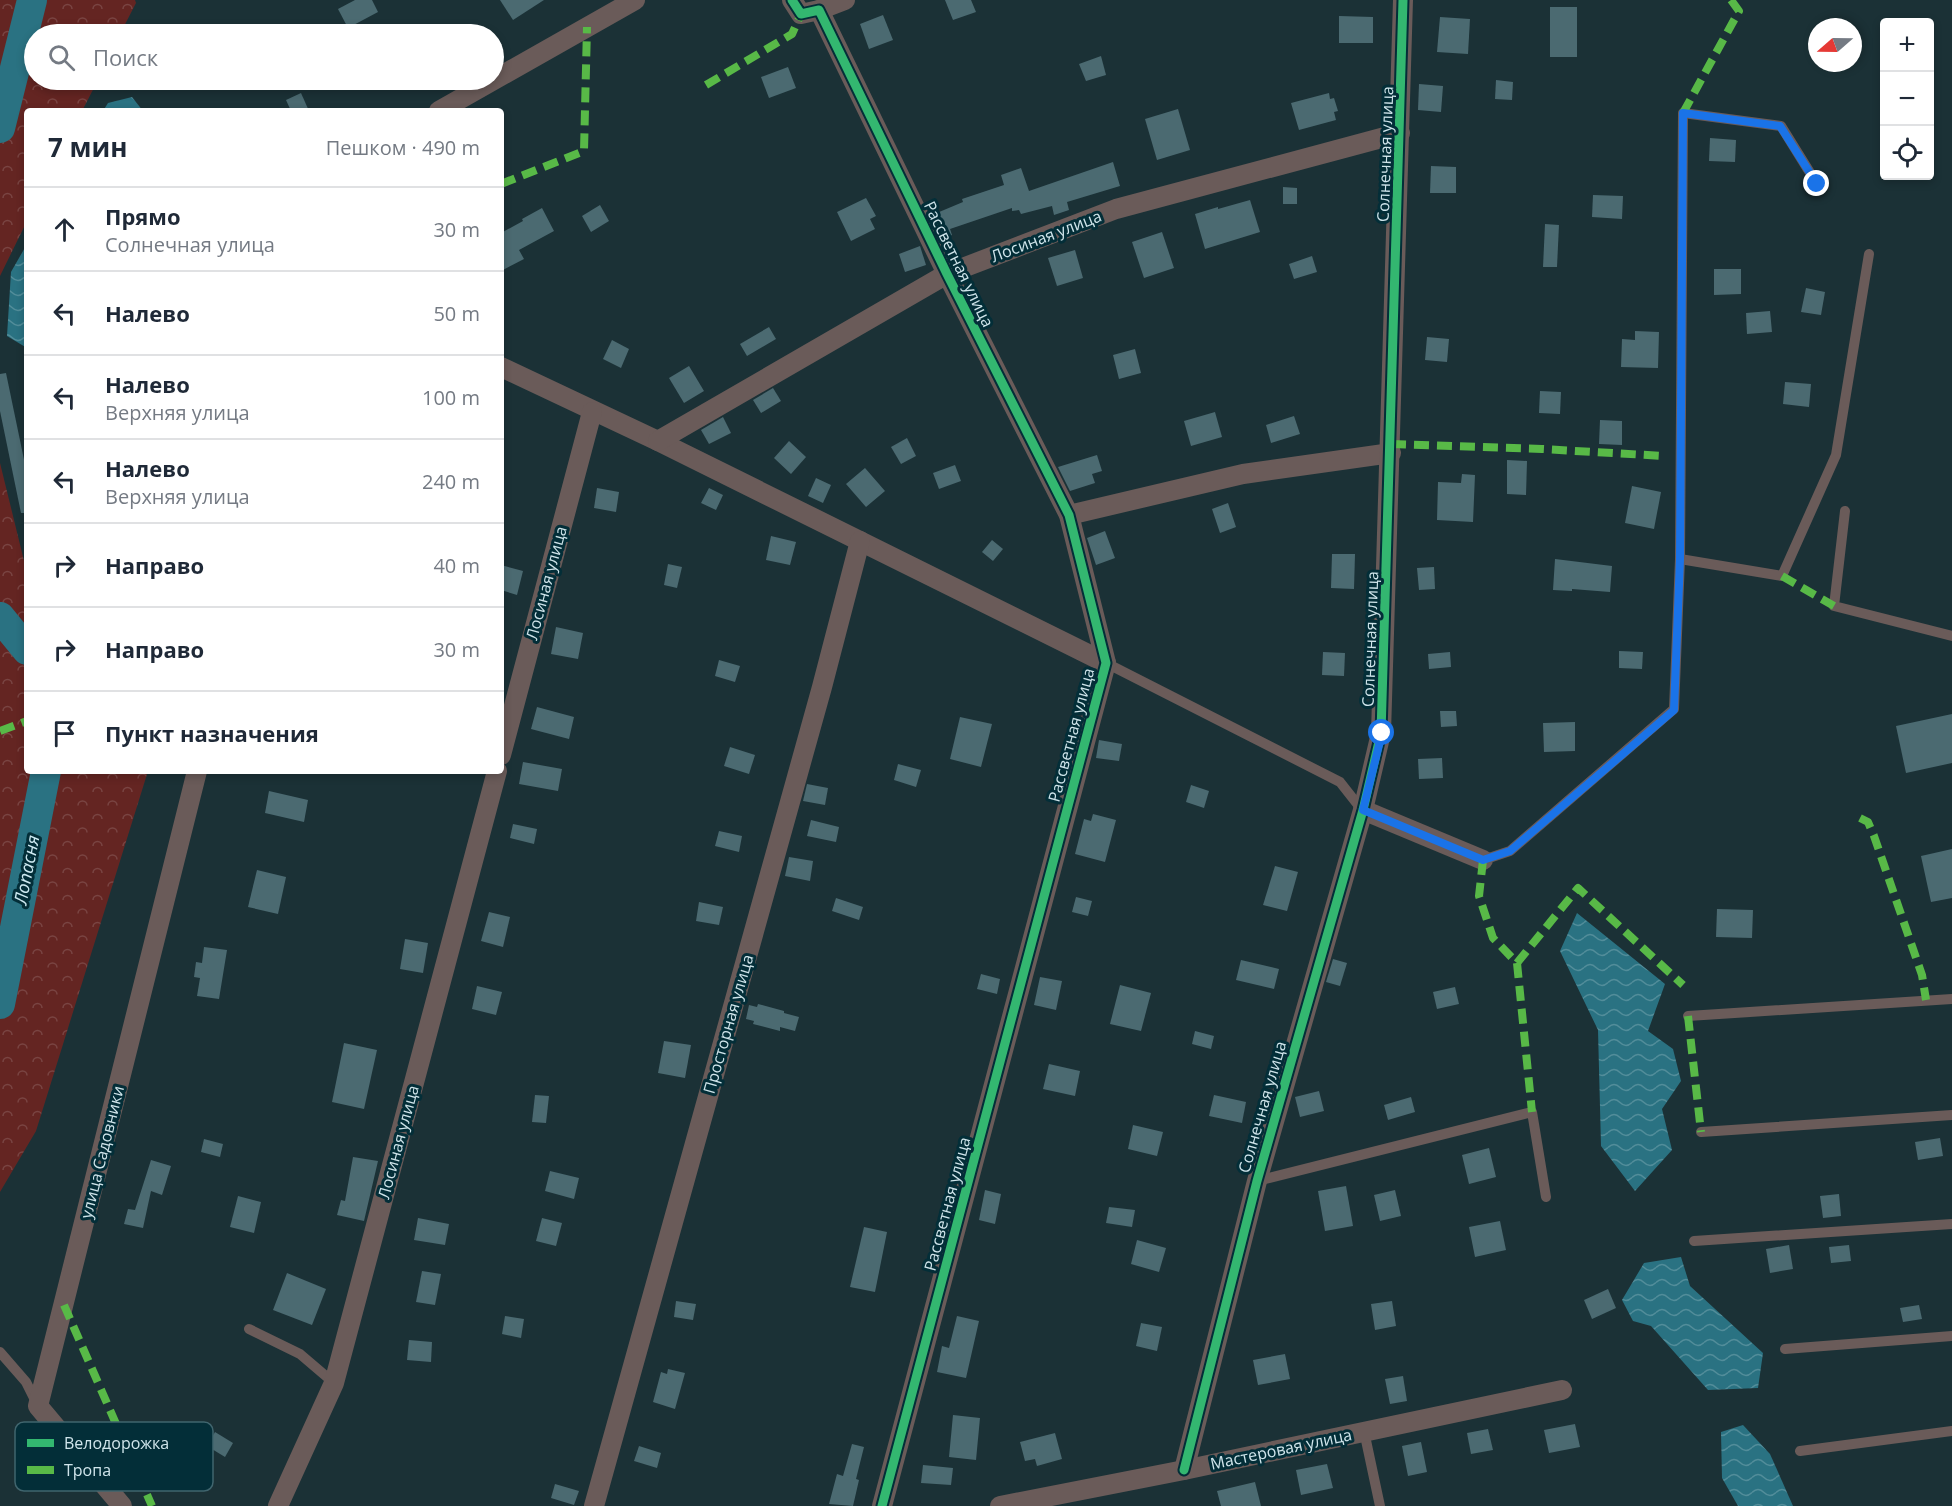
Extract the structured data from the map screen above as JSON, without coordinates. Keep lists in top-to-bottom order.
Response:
{
  "streets": {
    "street": [
      "Солнечная улица",
      "Лосиная улица",
      "Рассветная улица",
      "Просторная улица",
      "улица Садовники",
      "Мастеровая улица"
    ]
  },
  "crossings": [
    ["Солнечная улица", "Лосиная улица"],
    ["Солнечная улица", "Мастеровая улица"],
    ["Лосиная улица", "Рассветная улица"]
  ],
  "water": ["Лопасня"],
  "legend": ["Велодорожка", "Тропа"],
  "north": "left",
  "page": {
    "map_buttons": ["+", "−"],
    "search": "Поиск",
    "heading": ["7 мин", "Пешком · 490 m"],
    "list": [
      ["Прямо", "Солнечная улица", "30 m"],
      ["Налево", "50 m"],
      ["Налево", "Верхняя улица", "100 m"],
      ["Налево", "Верхняя улица", "240 m"],
      ["Направо", "40 m"],
      ["Направо", "30 m"],
      "Пункт назначения"
    ]
  }
}
